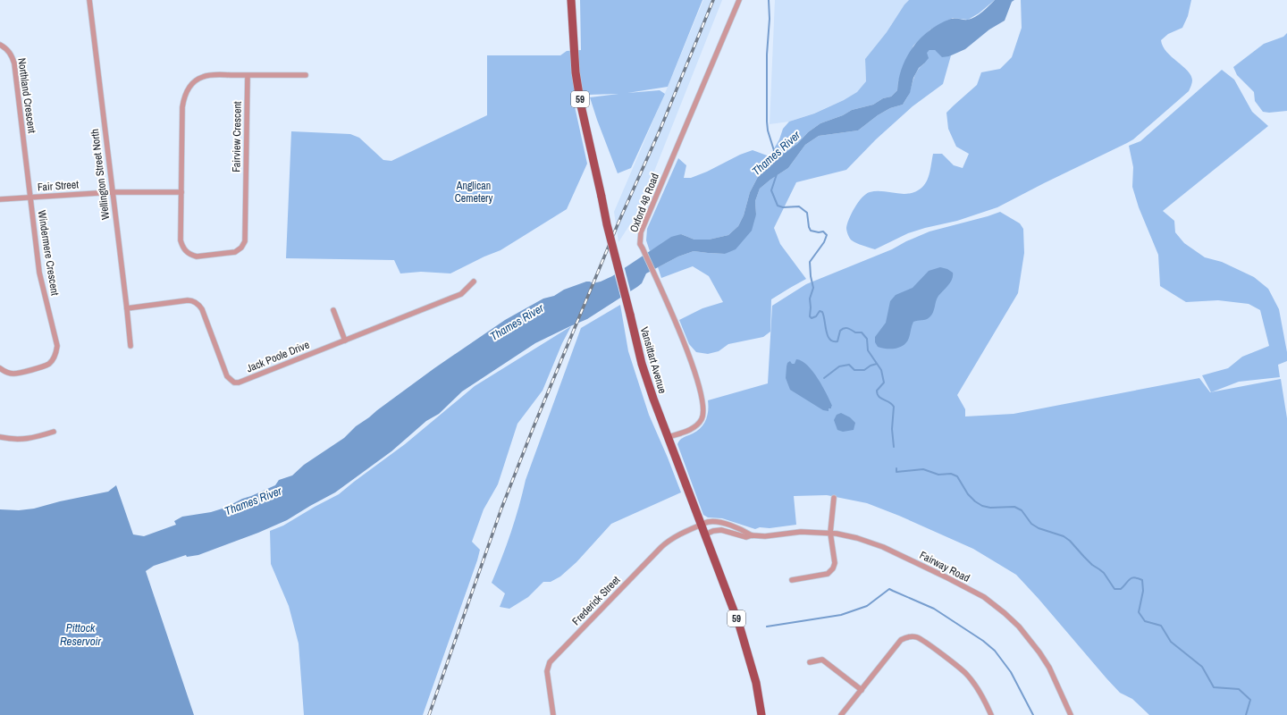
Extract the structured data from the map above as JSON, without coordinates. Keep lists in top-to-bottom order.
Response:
{
  "streets": {
    "main road": ["59", "Vansittart Avenue"],
    "street": [
      "Northland Crescent",
      "Fairview Crescent",
      "Wellington Street North",
      "Fair Street",
      "Oxford 48 Road",
      "Windermere Crescent",
      "Jack Poole Drive",
      "Fairway Road",
      "Frederick Street"
    ]
  },
  "crossings": [
    ["Northland Crescent", "Fair Street"],
    ["Northland Crescent", "Windermere Crescent"],
    ["Fairview Crescent", "Fair Street"],
    ["Wellington Street North", "Fair Street"],
    ["Wellington Street North", "Jack Poole Drive"],
    ["Fair Street", "Windermere Crescent"],
    ["Oxford 48 Road", "Vansittart Avenue"],
    ["Vansittart Avenue", "Fairway Road"],
    ["Vansittart Avenue", "Frederick Street"],
    ["Fairway Road", "Frederick Street"]
  ],
  "water": ["Thames River", "Pittock Reservoir"],
  "parks": ["Anglican Cemetery"]
}
